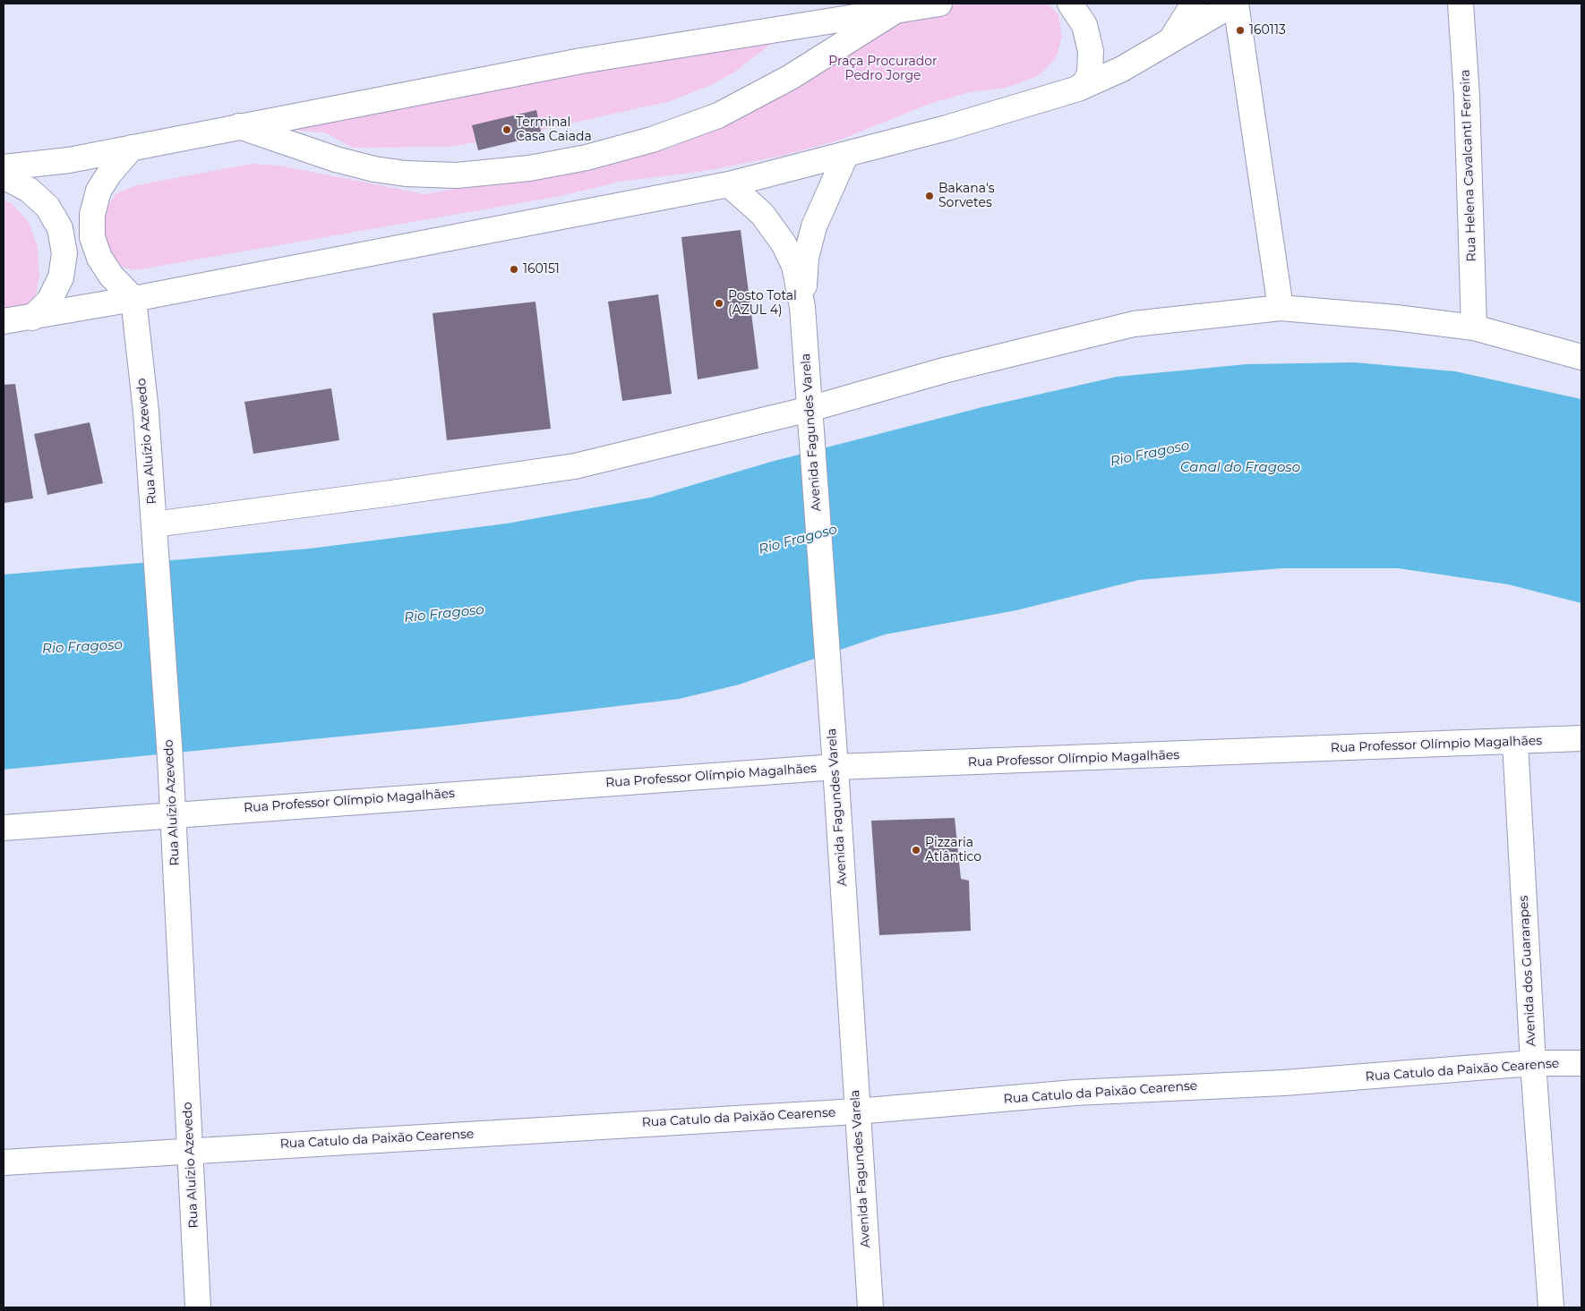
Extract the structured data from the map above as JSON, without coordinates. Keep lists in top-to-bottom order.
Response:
{
  "streets": {
    "street": [
      "Rua Helena CavalcantI Ferreira",
      "Avenida Fagundes Varela",
      "Rua Aluízio Azevedo",
      "Rua Professor Olímpio Magalhães",
      "Avenida dos Guararapes",
      "Rua Catulo da Paixão Cearense"
    ]
  },
  "crossings": [
    ["Avenida Fagundes Varela", "Rua Professor Olímpio Magalhães"],
    ["Avenida Fagundes Varela", "Rua Catulo da Paixão Cearense"],
    ["Rua Aluízio Azevedo", "Rua Professor Olímpio Magalhães"],
    ["Rua Aluízio Azevedo", "Rua Catulo da Paixão Cearense"],
    ["Rua Professor Olímpio Magalhães", "Avenida dos Guararapes"],
    ["Avenida dos Guararapes", "Rua Catulo da Paixão Cearense"]
  ],
  "water": ["Rio Fragoso", "Canal do Fragoso"],
  "parks": ["Praça Procurador Pedro Jorge"],
  "places": [
    "160113",
    "Terminal Casa Caiada",
    "Bakana's Sorvetes",
    "160151",
    "Posto Total (AZUL 4)",
    "Pizzaria Atlântico"
  ]
}
